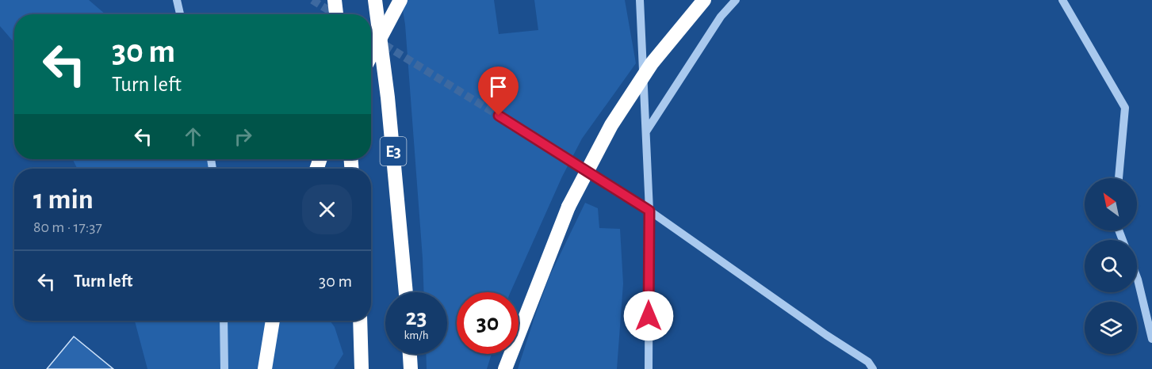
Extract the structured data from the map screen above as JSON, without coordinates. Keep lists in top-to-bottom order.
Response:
{
  "streets": {
    "highway": ["E3"]
  },
  "north": "top left",
  "page": {
    "turn": ["30 m", "Turn left"],
    "heading": ["1 min", "80 m · 17:37"],
    "list": [
      {
        "name": "Turn left",
        "value": "30 m"
      }
    ],
    "speed": "23 km/h",
    "limit": "30"
  }
}
